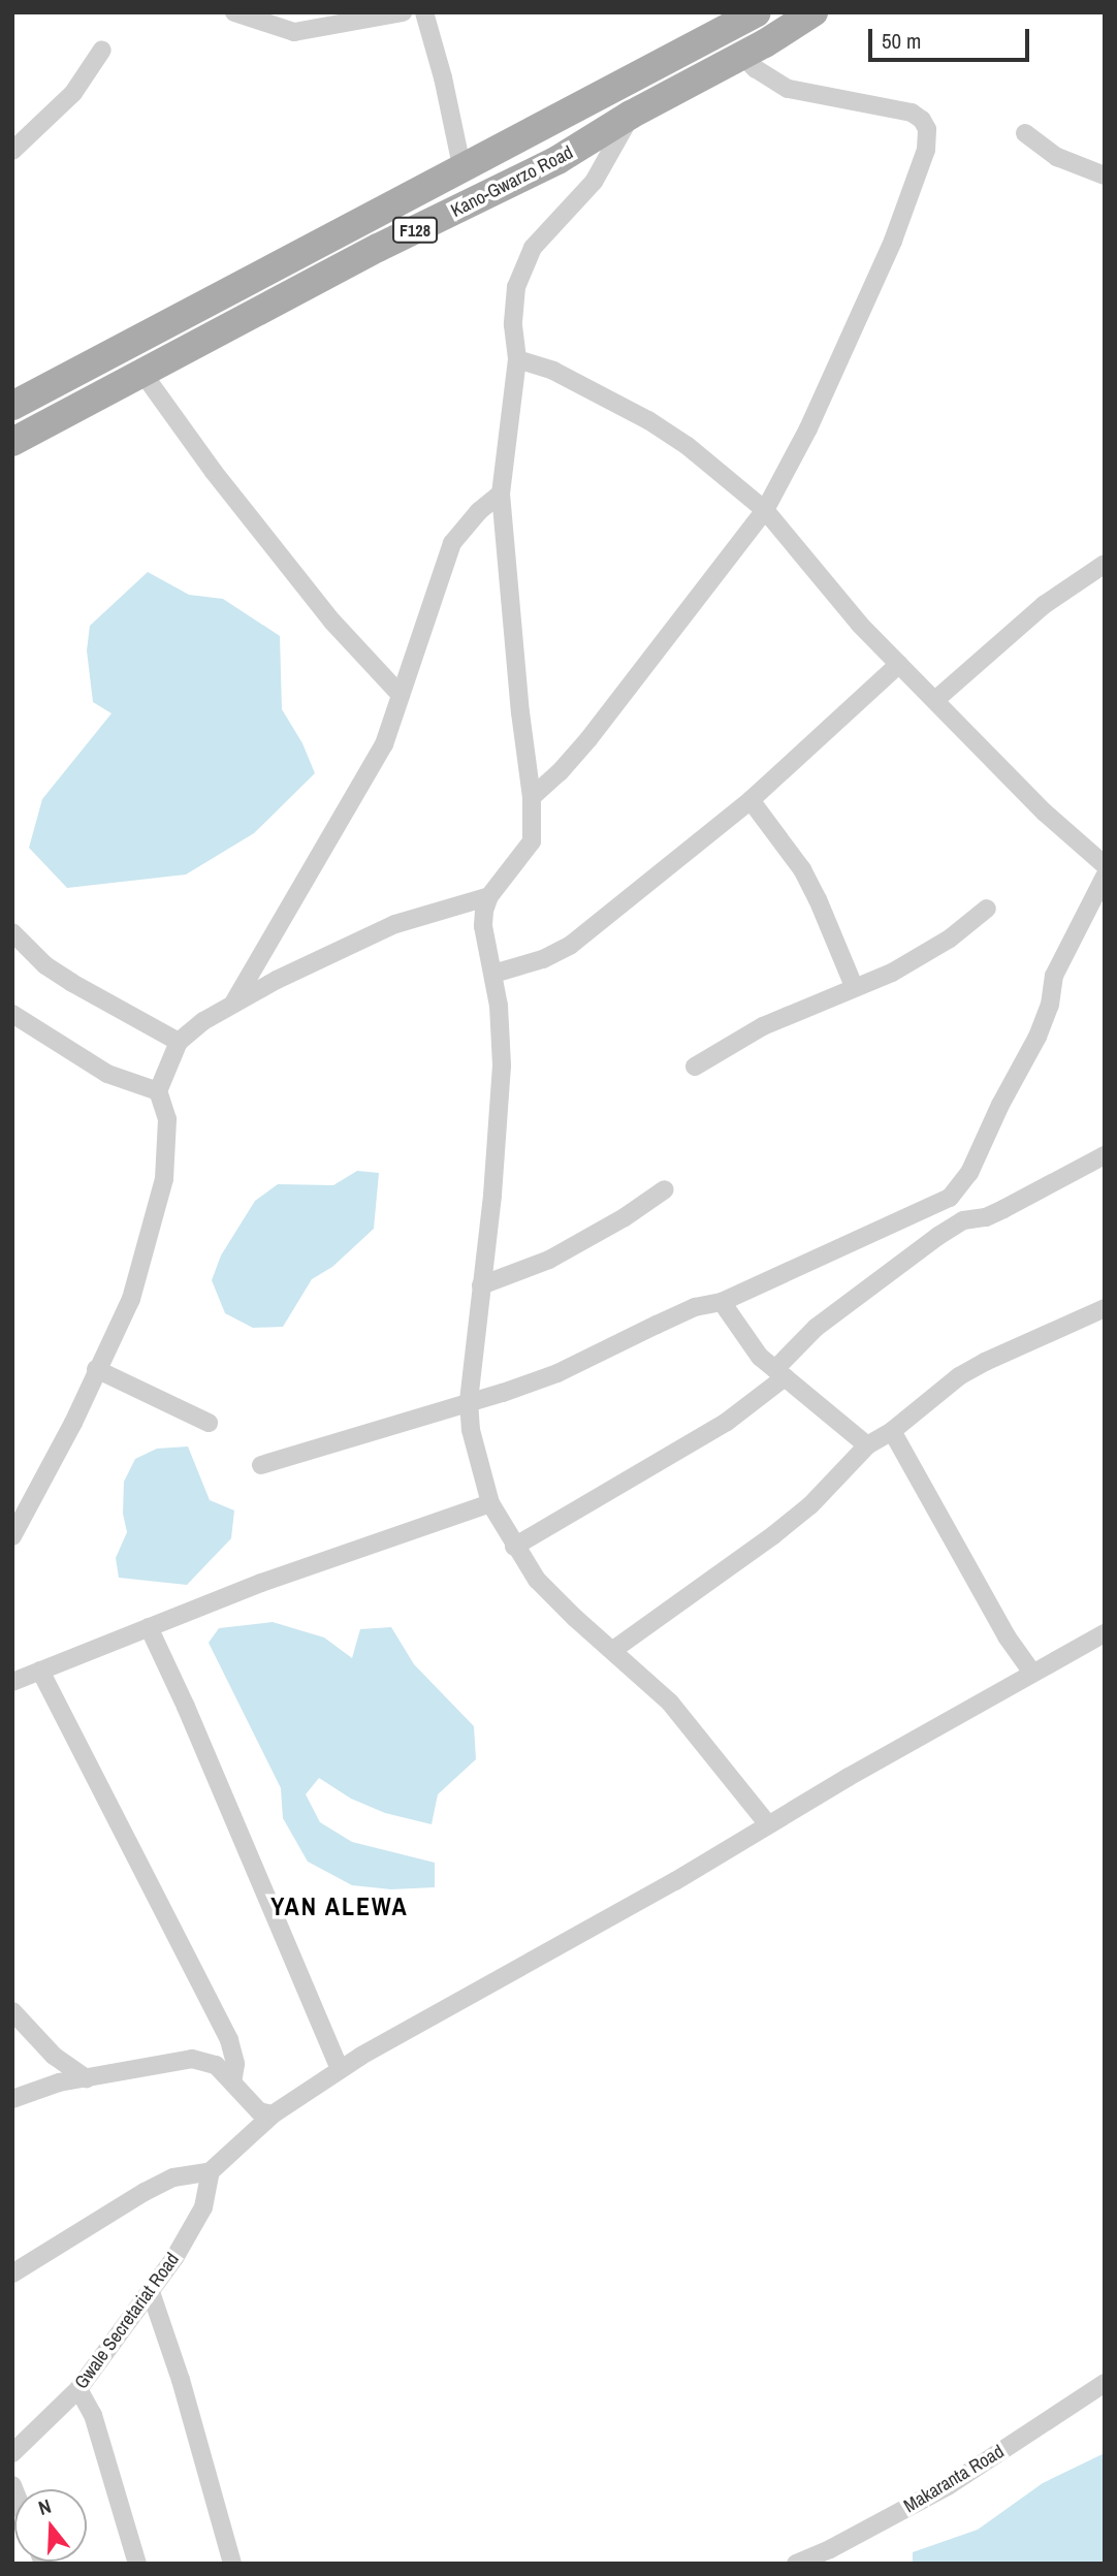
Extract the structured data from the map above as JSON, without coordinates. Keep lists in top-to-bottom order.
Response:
{
  "streets": {
    "main road": ["Kano-Gwarzo Road", "F128"],
    "street": ["Gwale Secretariat Road", "Makaranta Road"]
  },
  "districts": ["YAN ALEWA"],
  "scale_bar": "50 m",
  "north": "top"
}
